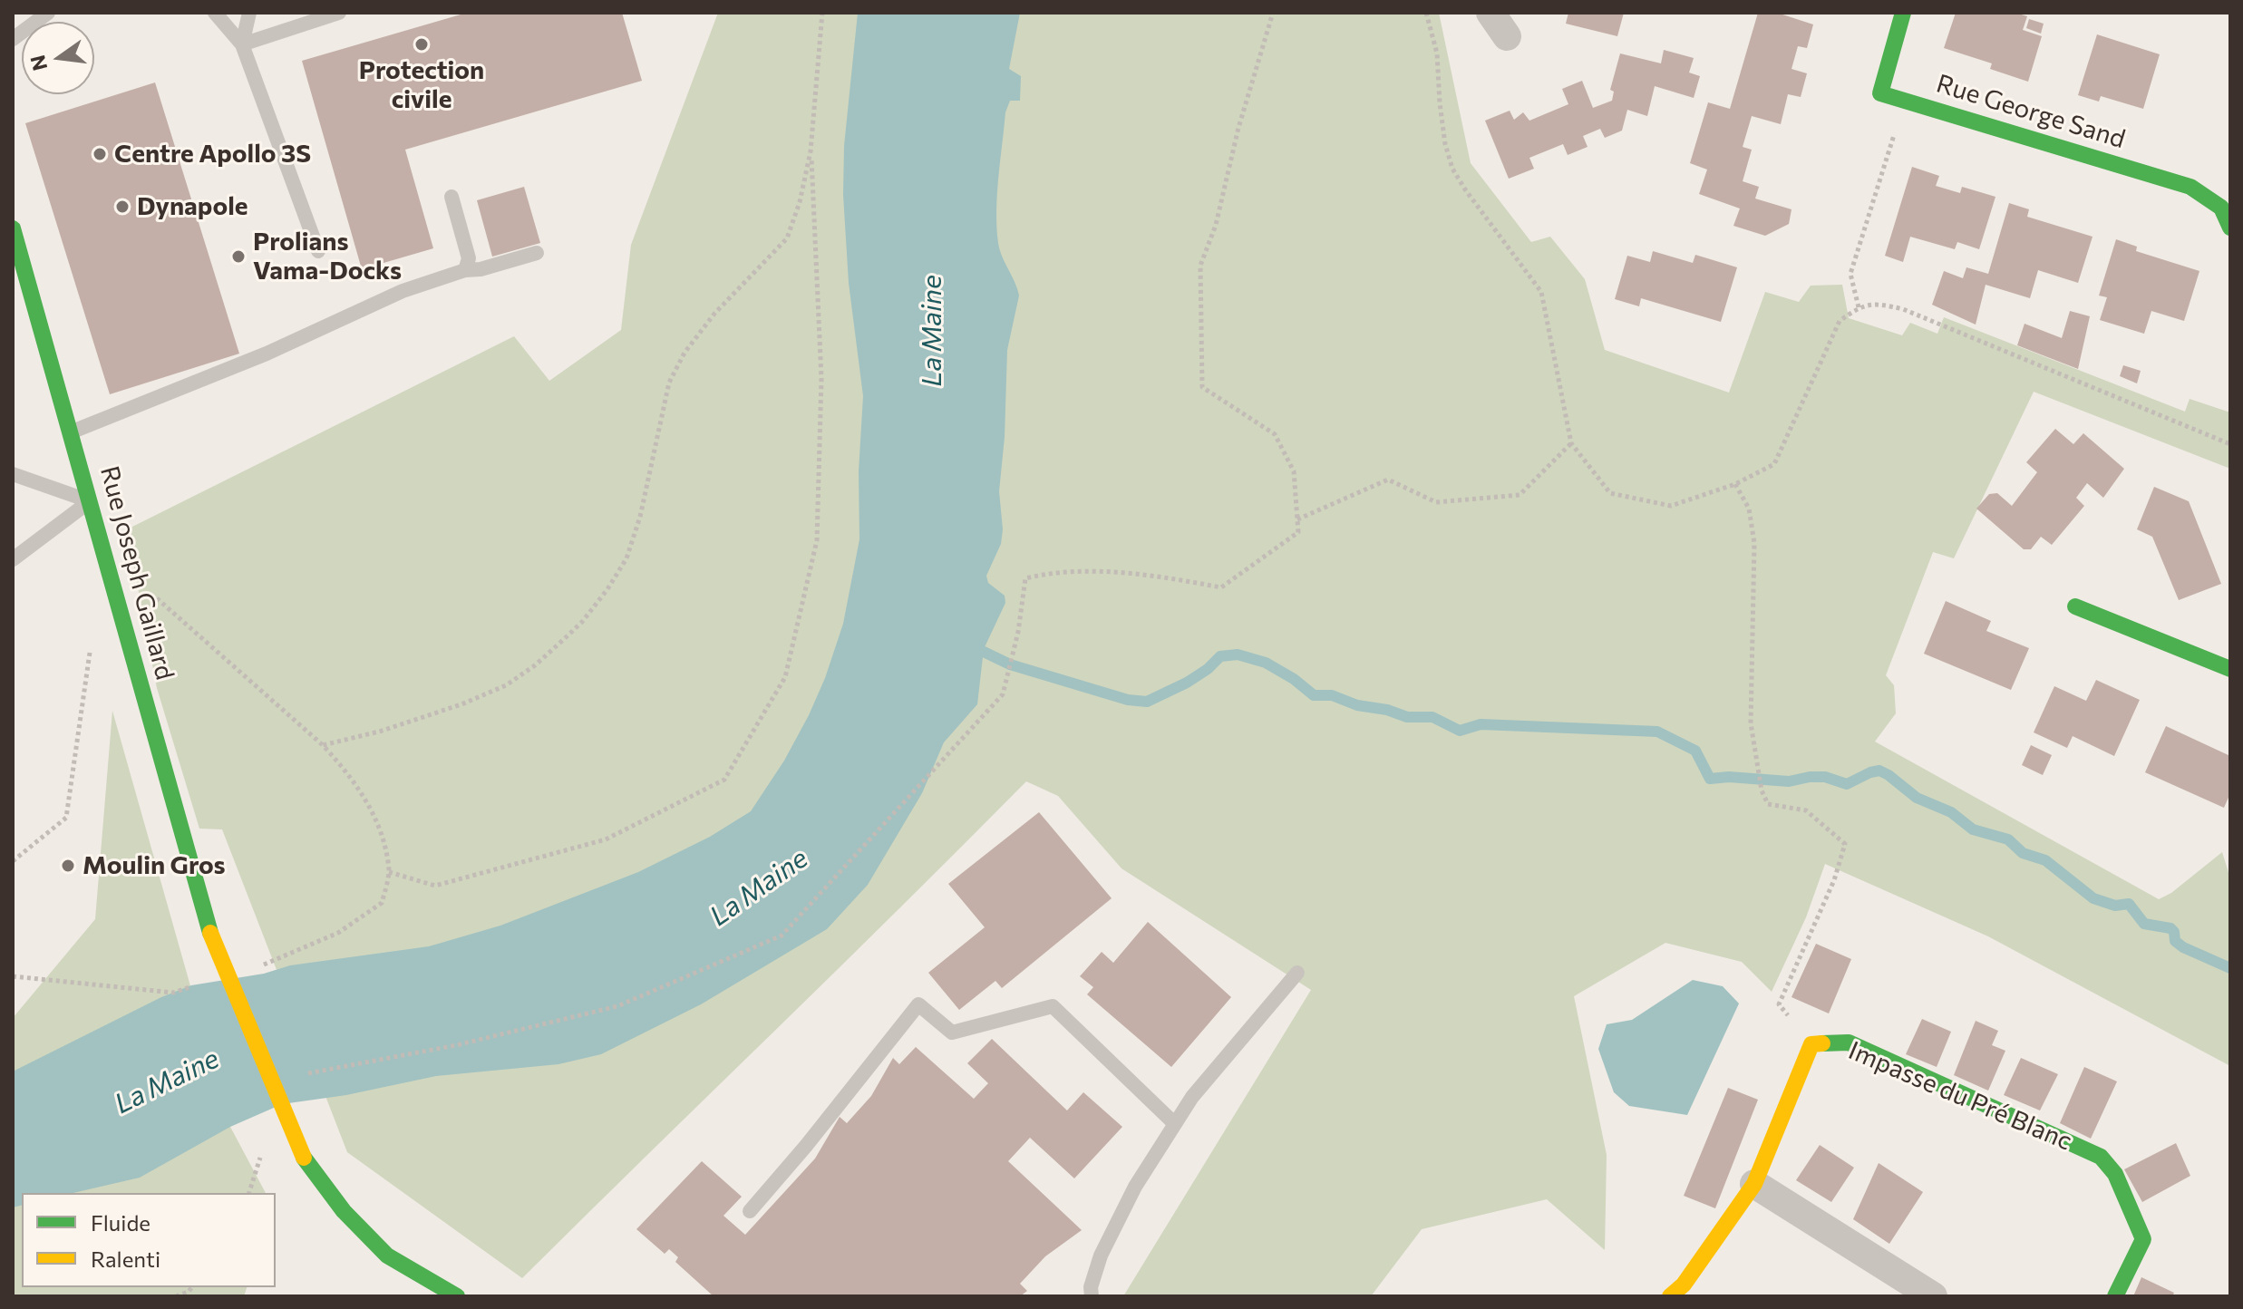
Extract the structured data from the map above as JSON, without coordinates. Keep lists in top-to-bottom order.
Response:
{
  "streets": {
    "street": ["Rue George Sand", "Rue Joseph Gaillard", "Impasse du Pré Blanc"]
  },
  "water": ["La Maine"],
  "places": [
    "Protection civile",
    "Centre Apollo 3S",
    "Dynapole",
    "Prolians Vama-Docks",
    "Moulin Gros"
  ],
  "legend": ["Fluide", "Ralenti"],
  "north": "left"
}
